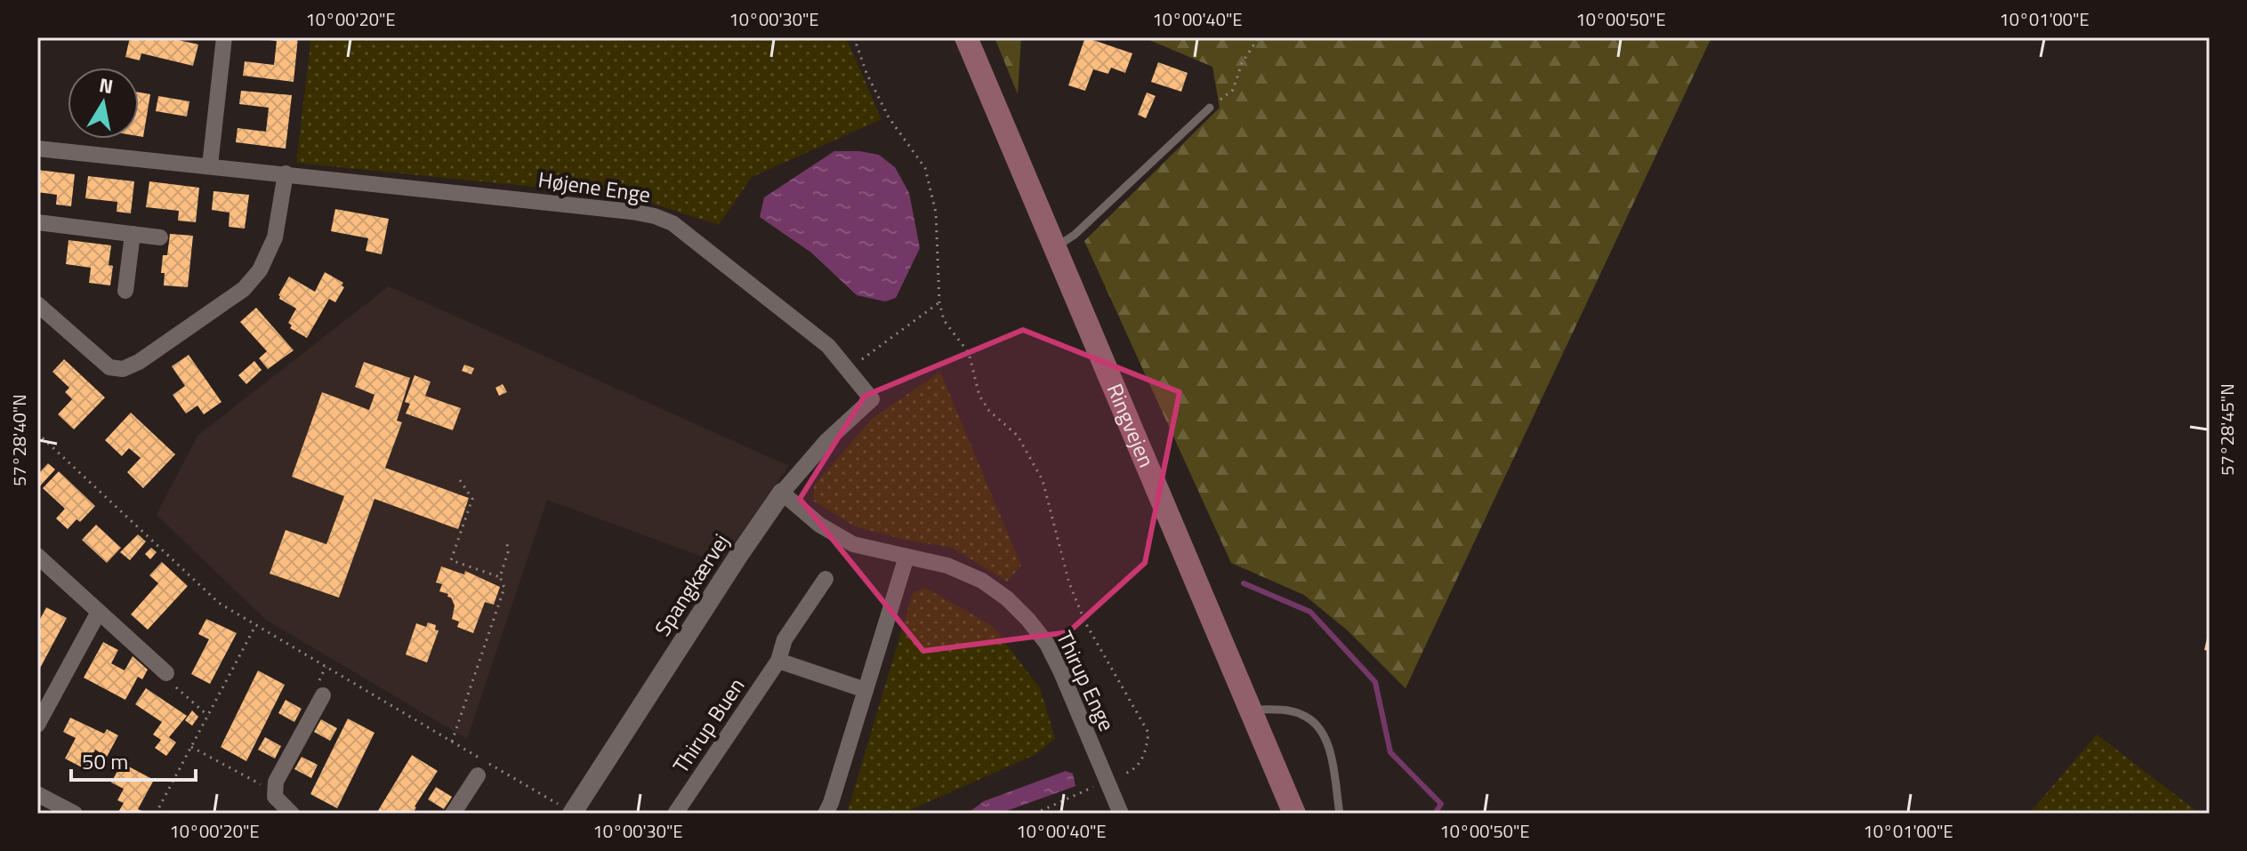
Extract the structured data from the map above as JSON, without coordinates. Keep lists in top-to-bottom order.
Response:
{
  "streets": {
    "main road": ["Ringvejen"],
    "street": [
      "Højene Enge",
      "Spangkærvej",
      "Thirup Enge",
      "Thirup Buen"
    ]
  },
  "crossings": [
    ["Højene Enge", "Spangkærvej"],
    ["Spangkærvej", "Thirup Enge"]
  ],
  "scale_bar": "50 m",
  "north": "top",
  "coordinates": [
    "10°00'20\"E",
    "10°00'30\"E",
    "10°00'40\"E",
    "10°00'50\"E",
    "10°01'00\"E",
    "57°28'45\"N",
    "57°28'40\"N"
  ]
}
